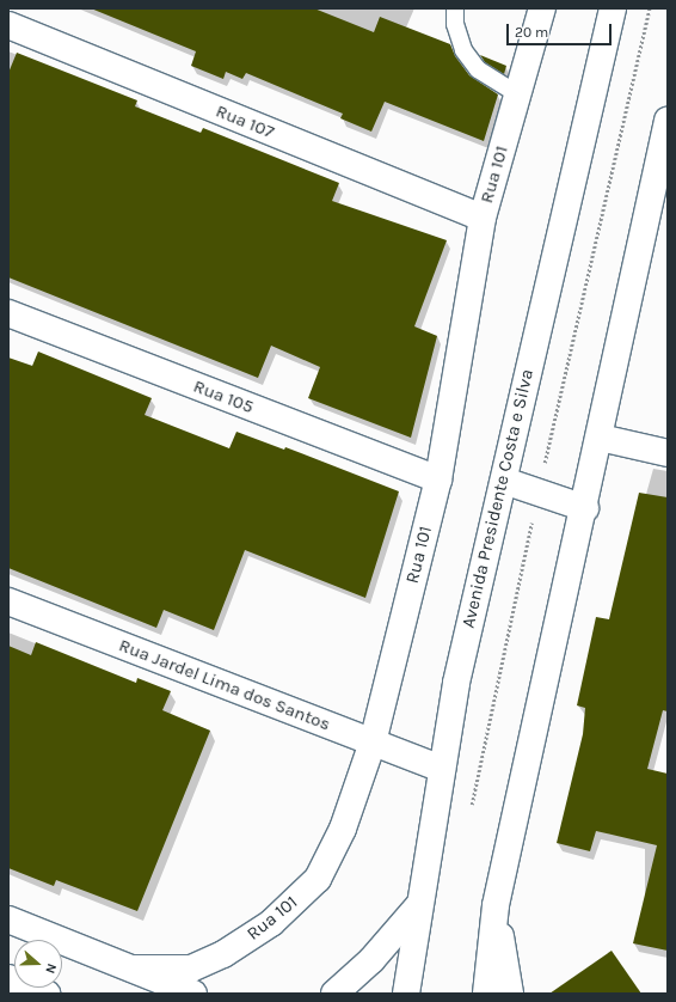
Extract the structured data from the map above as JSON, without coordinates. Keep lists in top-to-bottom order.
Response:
{
  "streets": {
    "street": [
      "Rua 107",
      "Rua 101",
      "Rua 105",
      "Avenida Presidente Costa e Silva",
      "Rua Jardel Lima dos Santos"
    ]
  },
  "crossings": [
    ["Rua 107", "Rua 101"],
    ["Rua 101", "Rua 105"],
    ["Rua 101", "Rua Jardel Lima dos Santos"],
    ["Avenida Presidente Costa e Silva", "Rua Jardel Lima dos Santos"]
  ],
  "scale_bar": "20 m",
  "north": "right"
}
